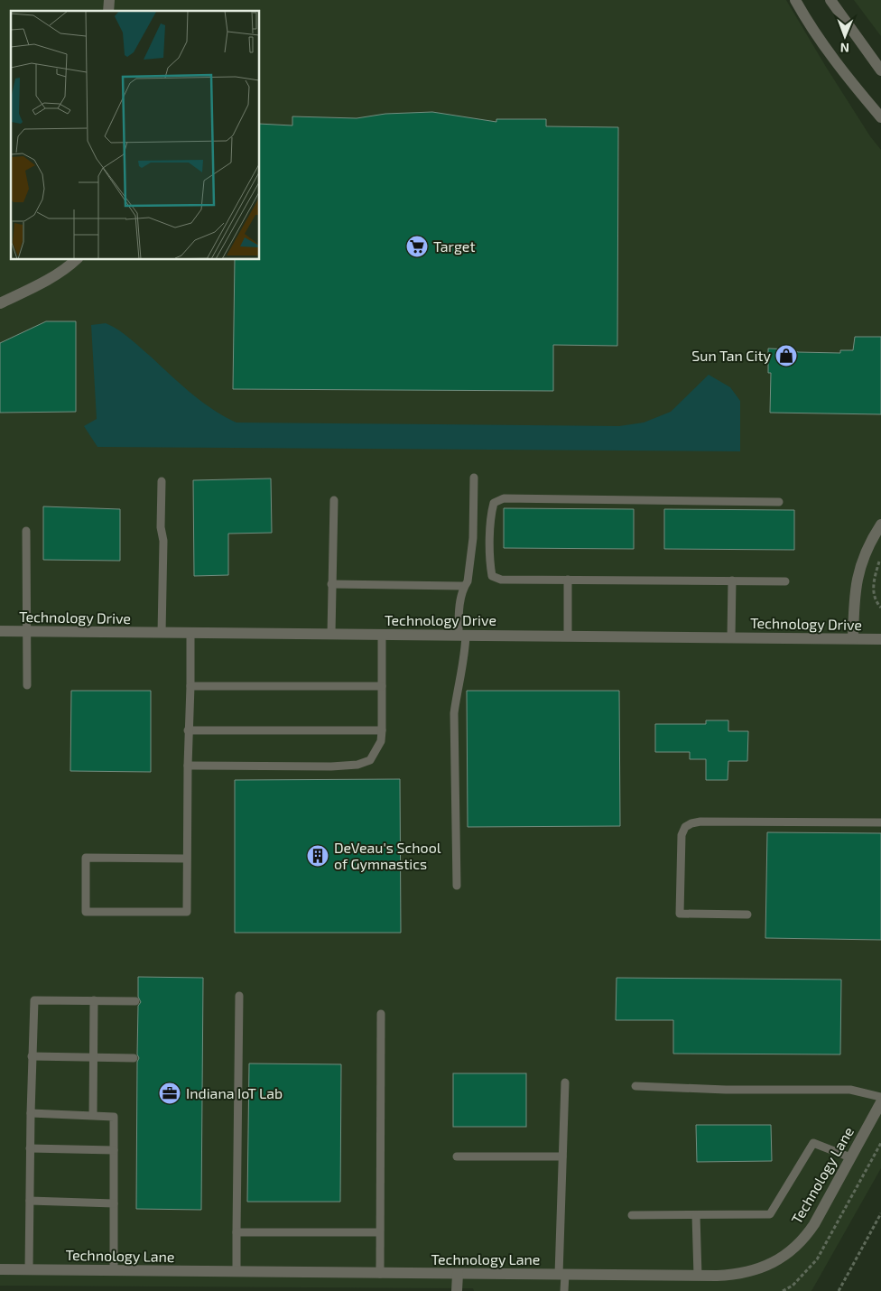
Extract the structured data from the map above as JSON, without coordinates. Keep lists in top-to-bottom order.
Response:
{
  "streets": {
    "street": ["Technology Drive", "Technology Lane"]
  },
  "places": {
    "supermarket": ["Target"],
    "shop": ["Sun Tan City"],
    "building": ["DeVeau's School of Gymnastics"],
    "office": ["Indiana IoT Lab"]
  },
  "north": "bottom"
}
